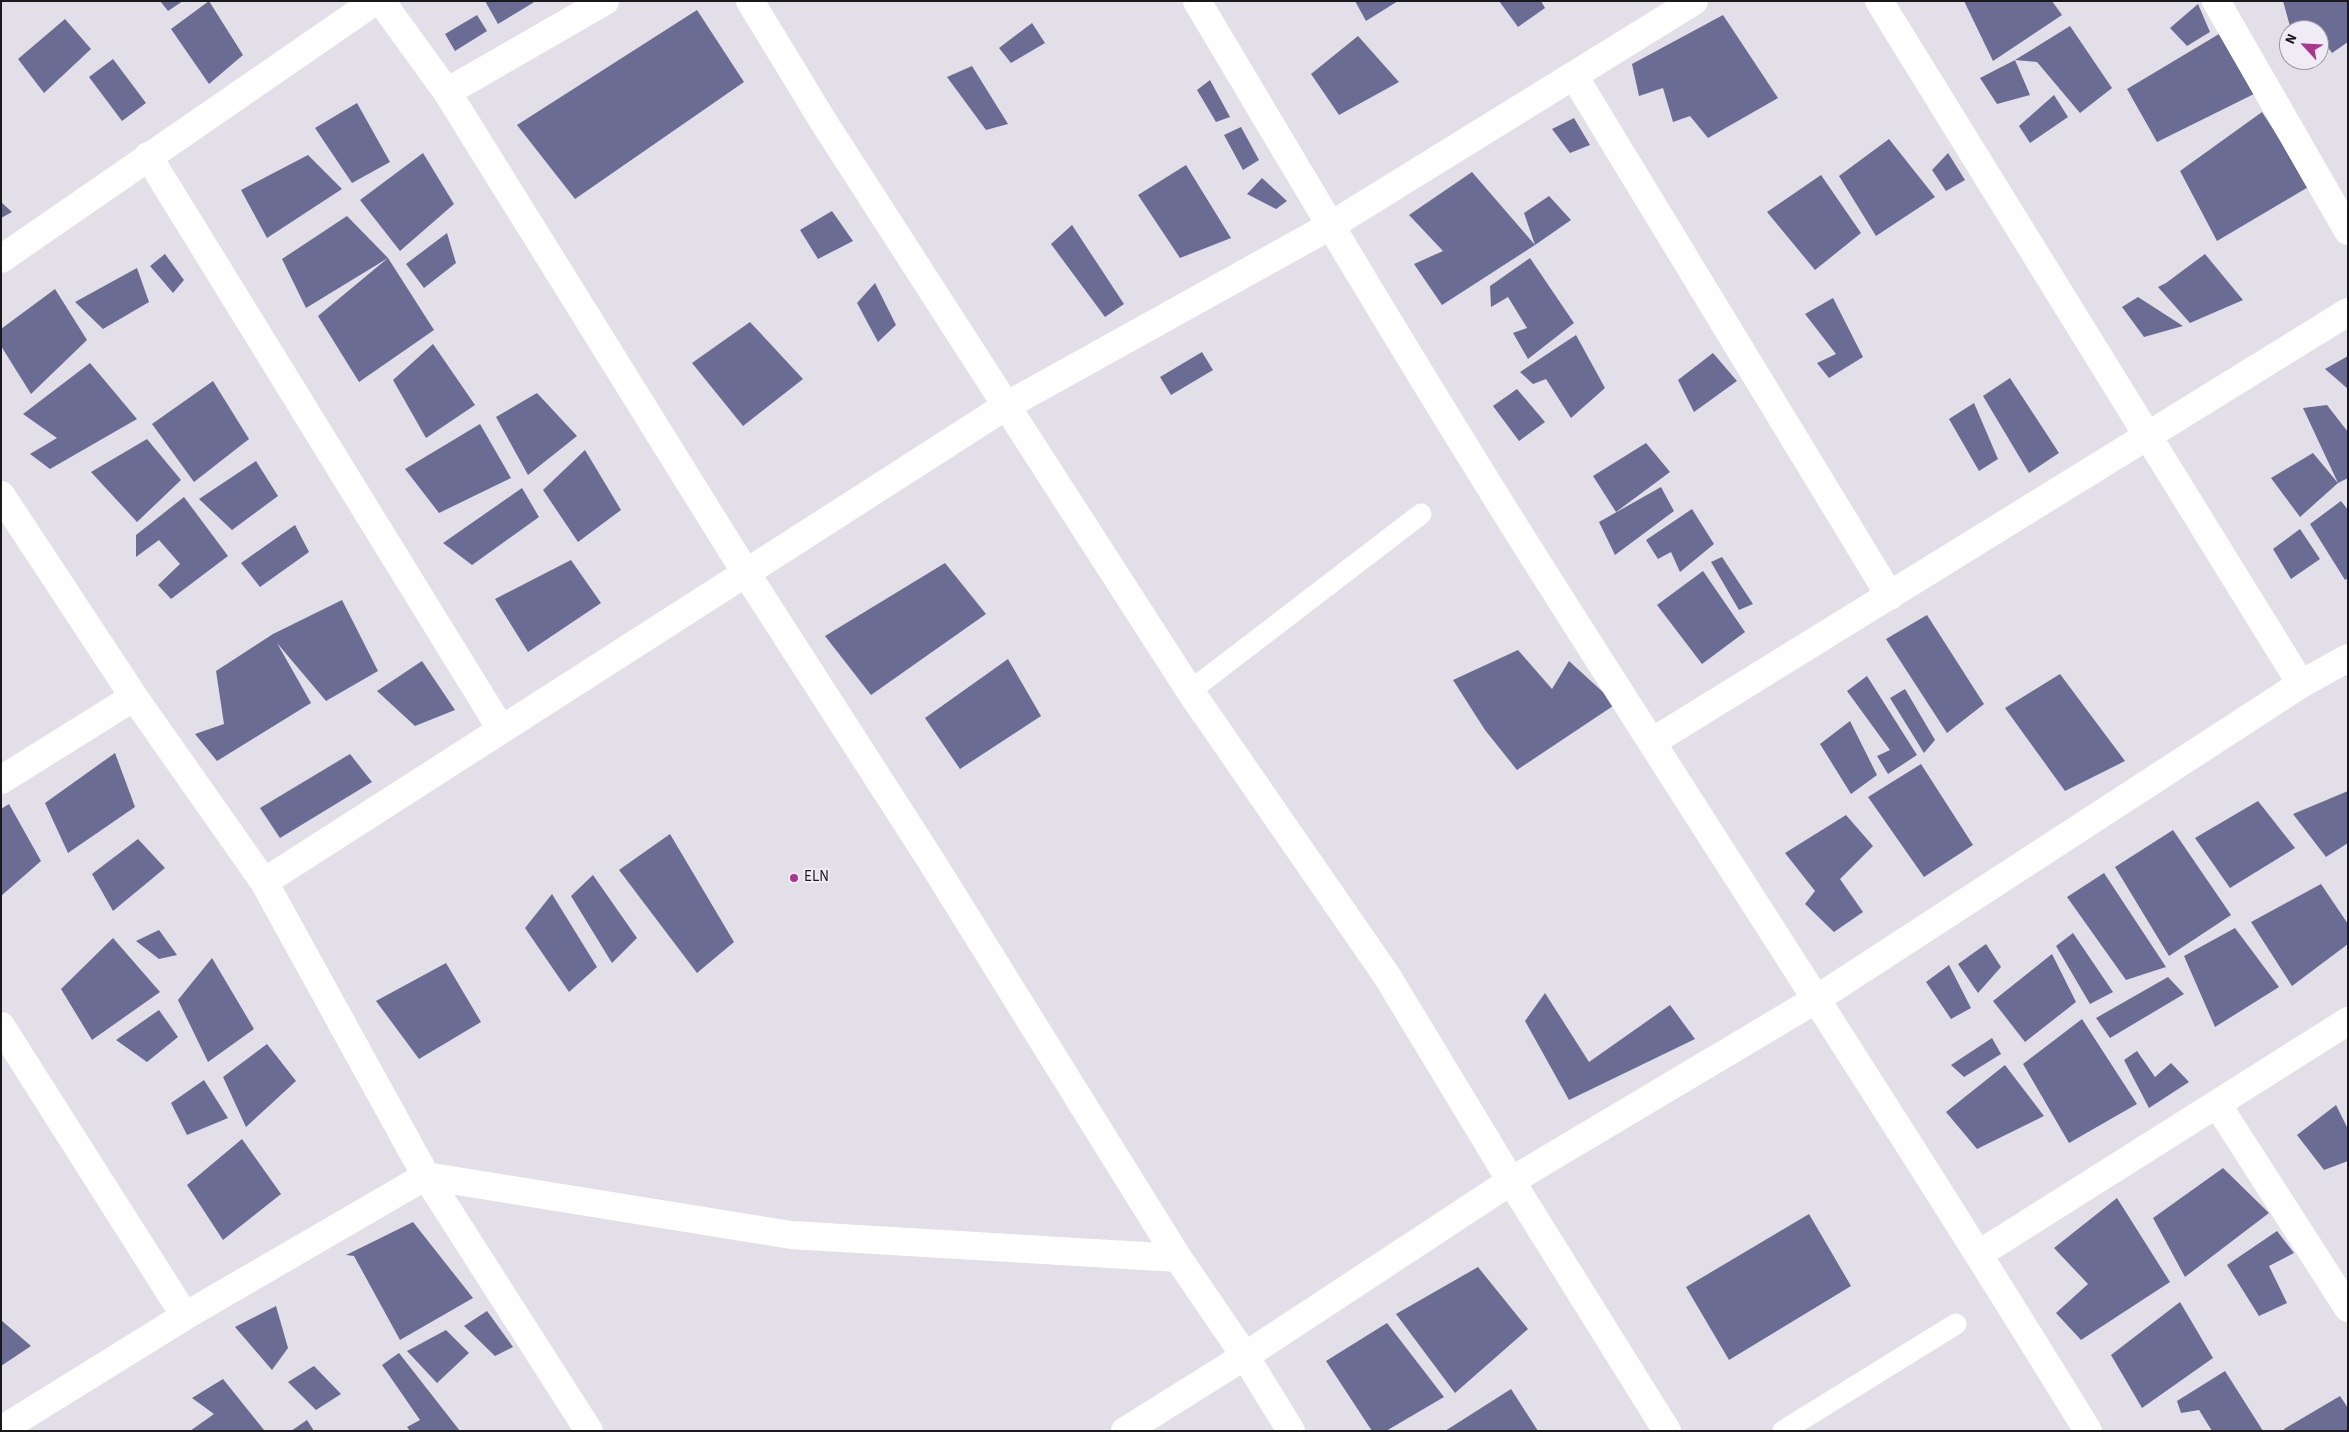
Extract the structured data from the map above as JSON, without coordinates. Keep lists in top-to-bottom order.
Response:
{
  "places": ["ELN"],
  "north": "top left"
}
